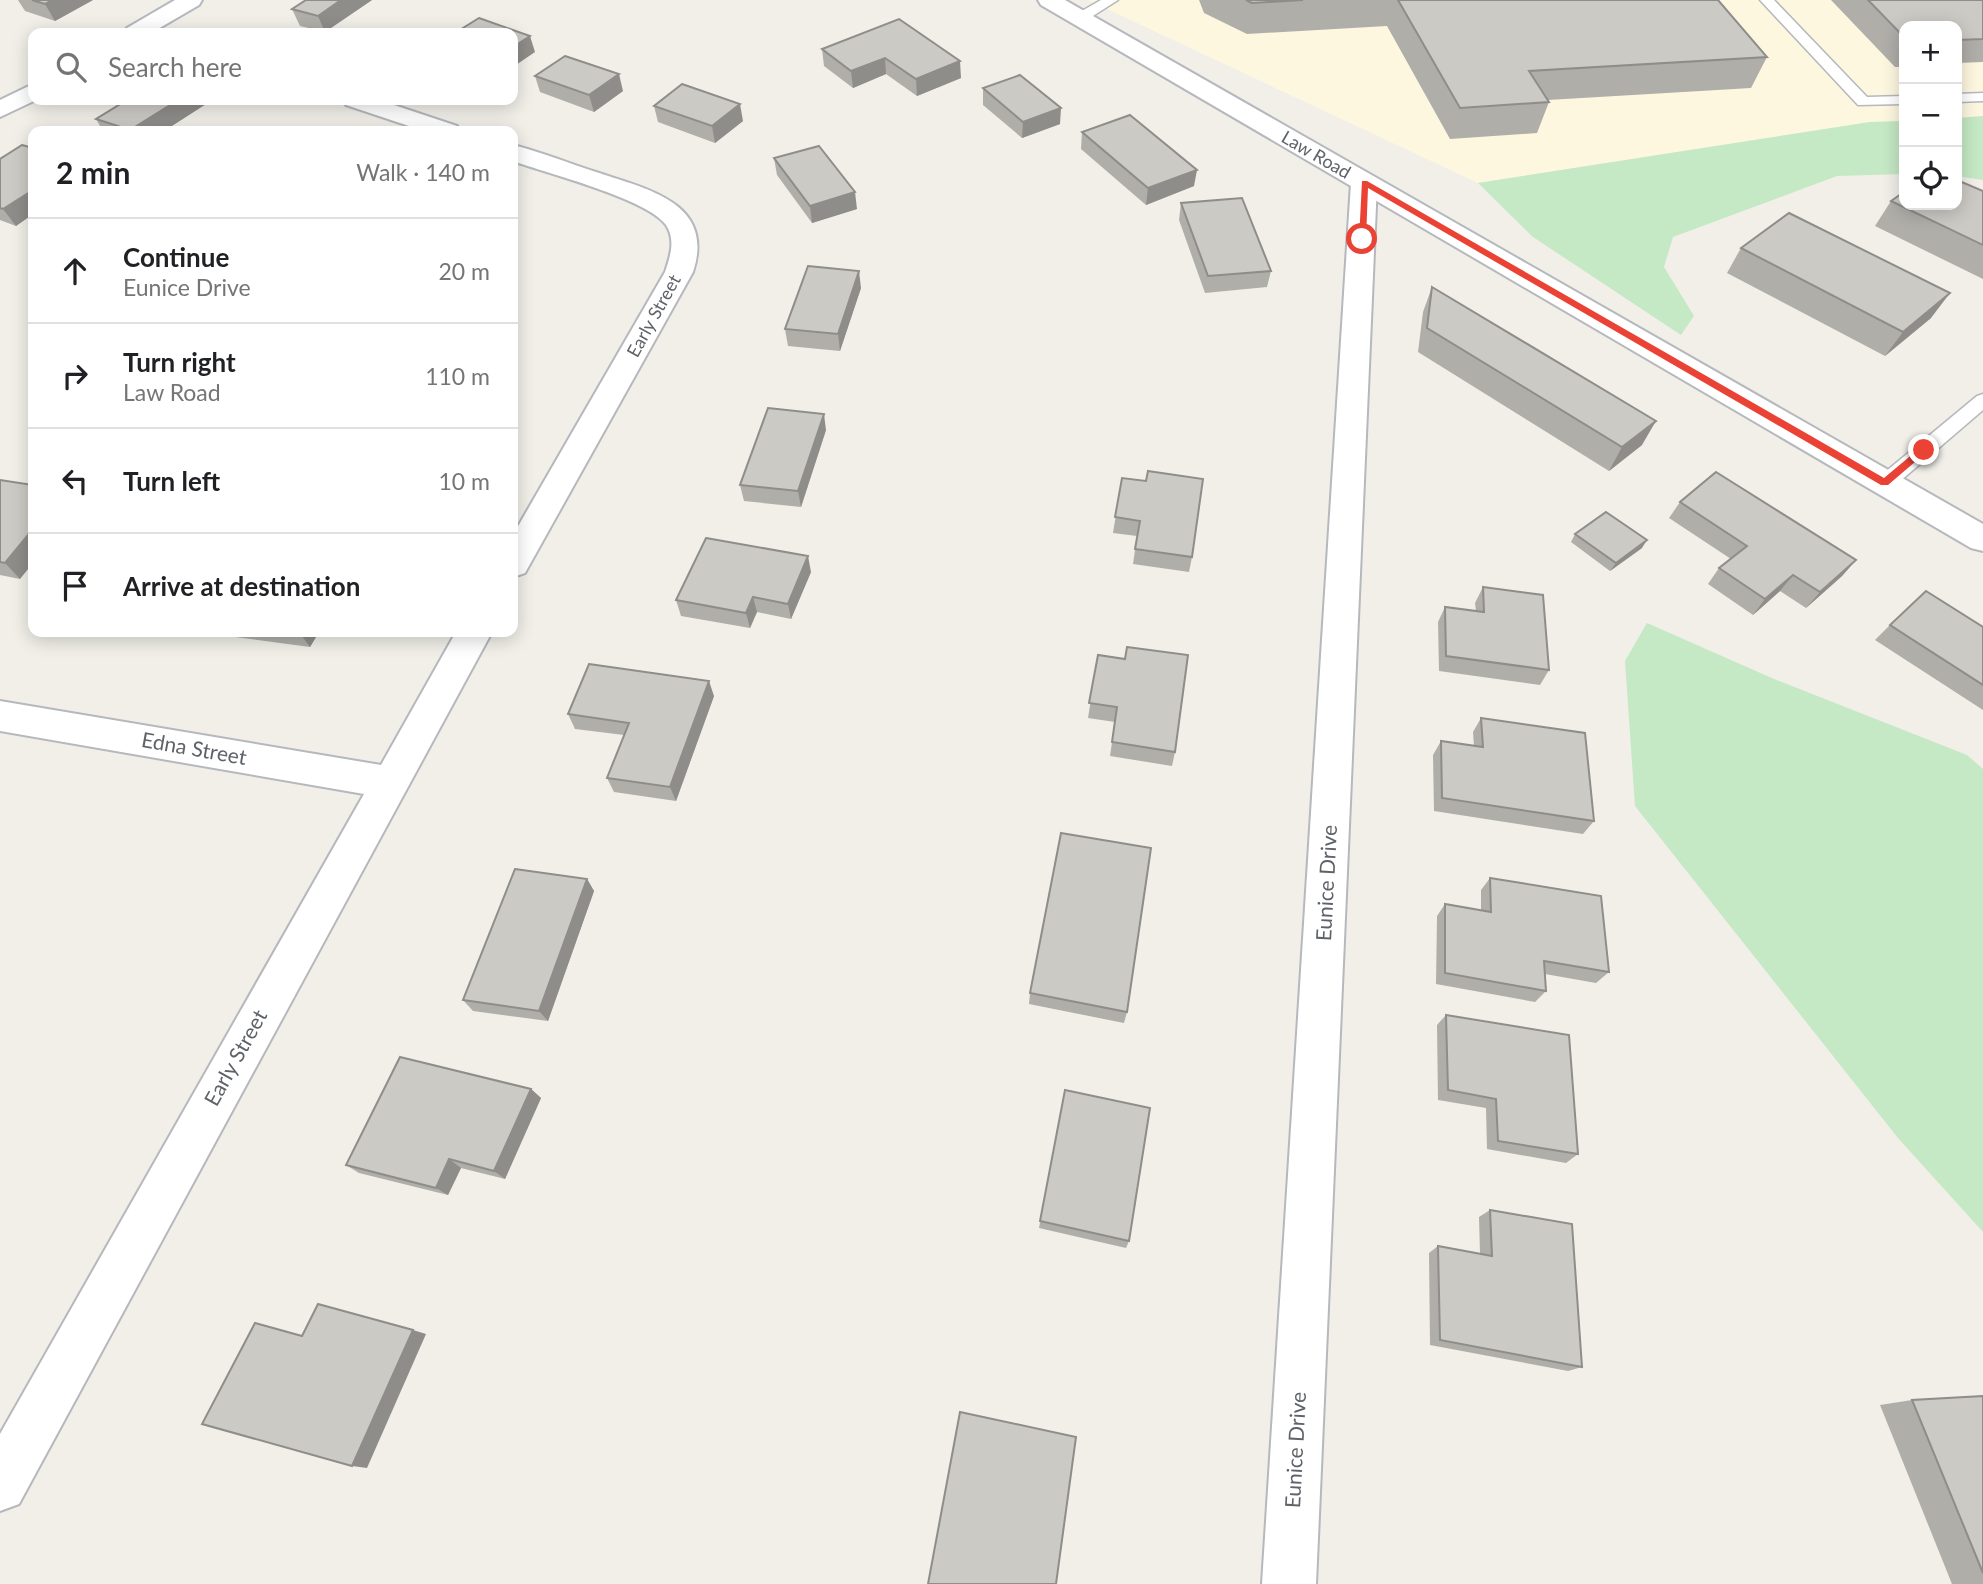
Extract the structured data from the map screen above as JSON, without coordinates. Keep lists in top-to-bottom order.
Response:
{
  "streets": {
    "street": [
      "Law Road",
      "Early Street",
      "Edna Street",
      "Eunice Drive"
    ]
  },
  "crossings": [
    ["Law Road", "Eunice Drive"],
    ["Early Street", "Edna Street"]
  ],
  "page": {
    "map_buttons": ["+", "−"],
    "search": "Search here",
    "heading": ["2 min", "Walk · 140 m"],
    "list": [
      ["Continue", "Eunice Drive", "20 m"],
      ["Turn right", "Law Road", "110 m"],
      ["Turn left", "10 m"],
      "Arrive at destination"
    ]
  }
}
